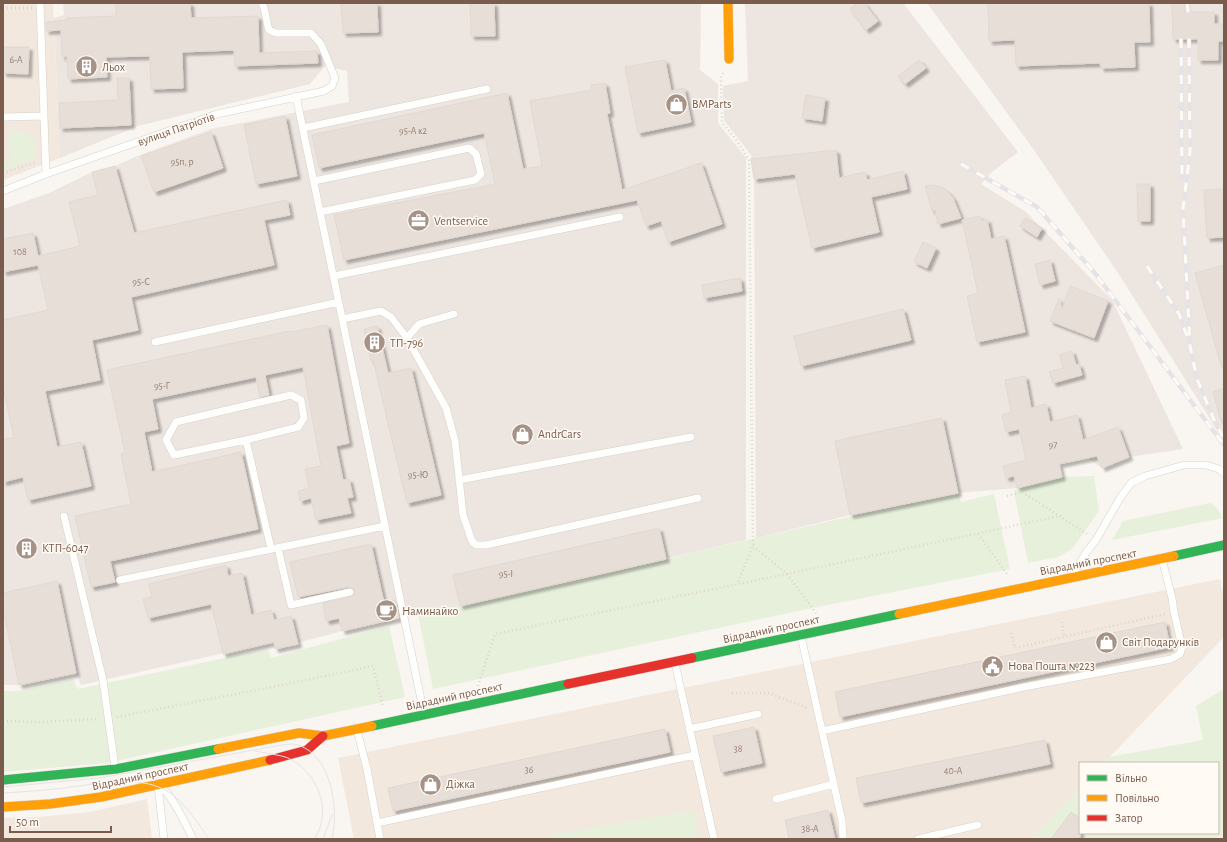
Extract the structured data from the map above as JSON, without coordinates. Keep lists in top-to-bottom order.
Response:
{
  "streets": {
    "main road": ["Відрадний проспект"],
    "lane": ["вулиця Патріотів"]
  },
  "places": {
    "building": ["Льох", "ТП-796", "КТП-6047"],
    "shop": [
      "BMParts",
      "AndrCars",
      "Світ Подарунків",
      "Діжка"
    ],
    "office": ["Ventservice"],
    "cafe": ["Наминайко"],
    "public building": ["Нова Пошта №223"]
  },
  "house_numbers": [
    "6-А",
    "95-А к2",
    "95п, р",
    "108",
    "95-С",
    "95-Г",
    "97",
    "95-Ю",
    "95-І",
    "38",
    "36",
    "40-А",
    "38-А"
  ],
  "legend": ["Вільно", "Повільно", "Затор"],
  "scale_bar": "50 m"
}
